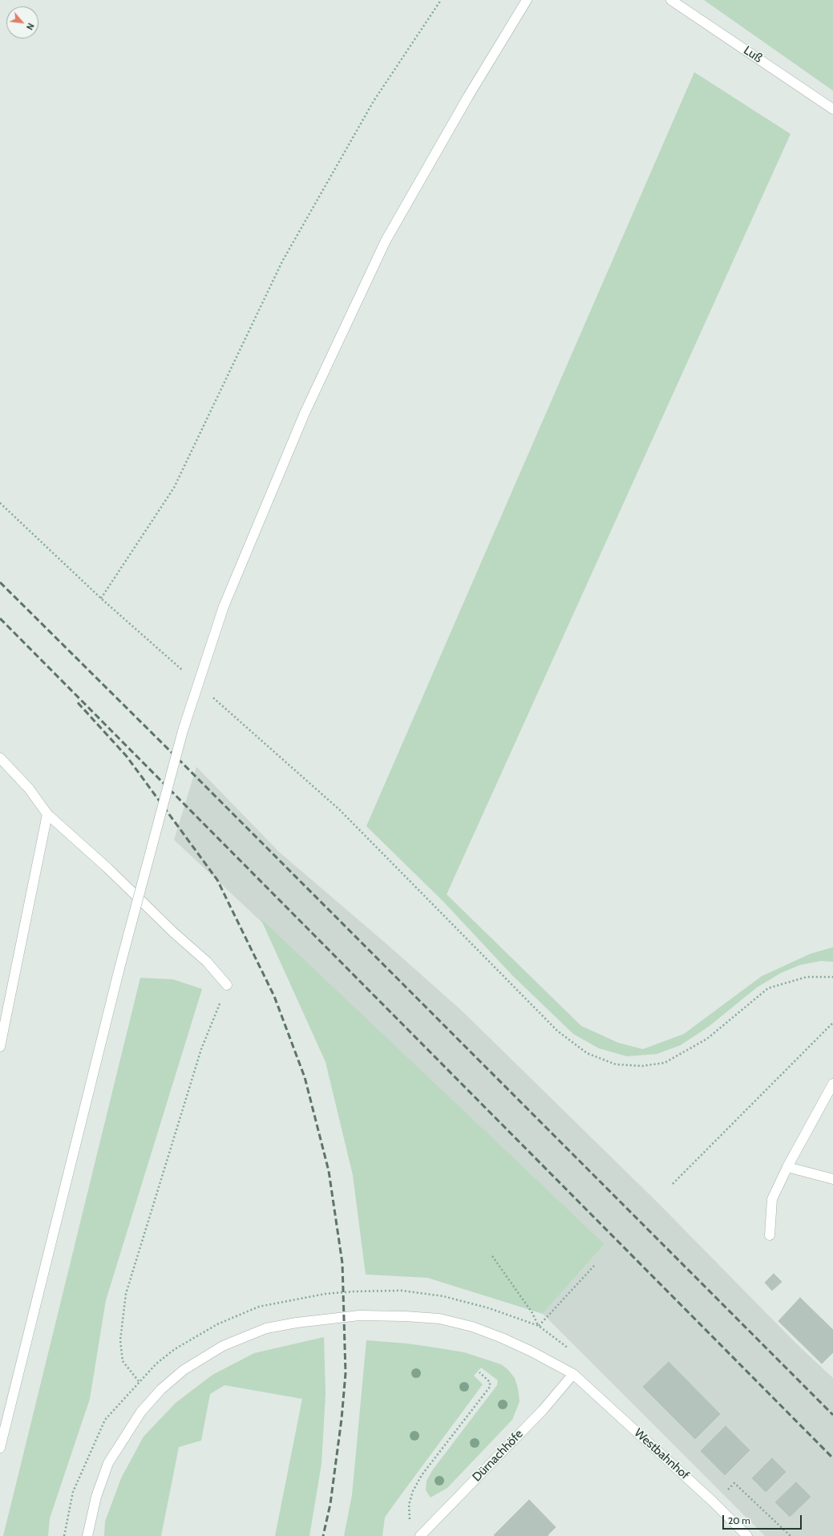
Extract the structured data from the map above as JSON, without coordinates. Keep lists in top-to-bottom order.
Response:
{
  "streets": {
    "street": ["Luß", "Westbahnhof", "Dürnachhöfe"]
  },
  "crossings": [
    ["Westbahnhof", "Dürnachhöfe"]
  ],
  "scale_bar": "20 m",
  "north": "bottom right"
}
